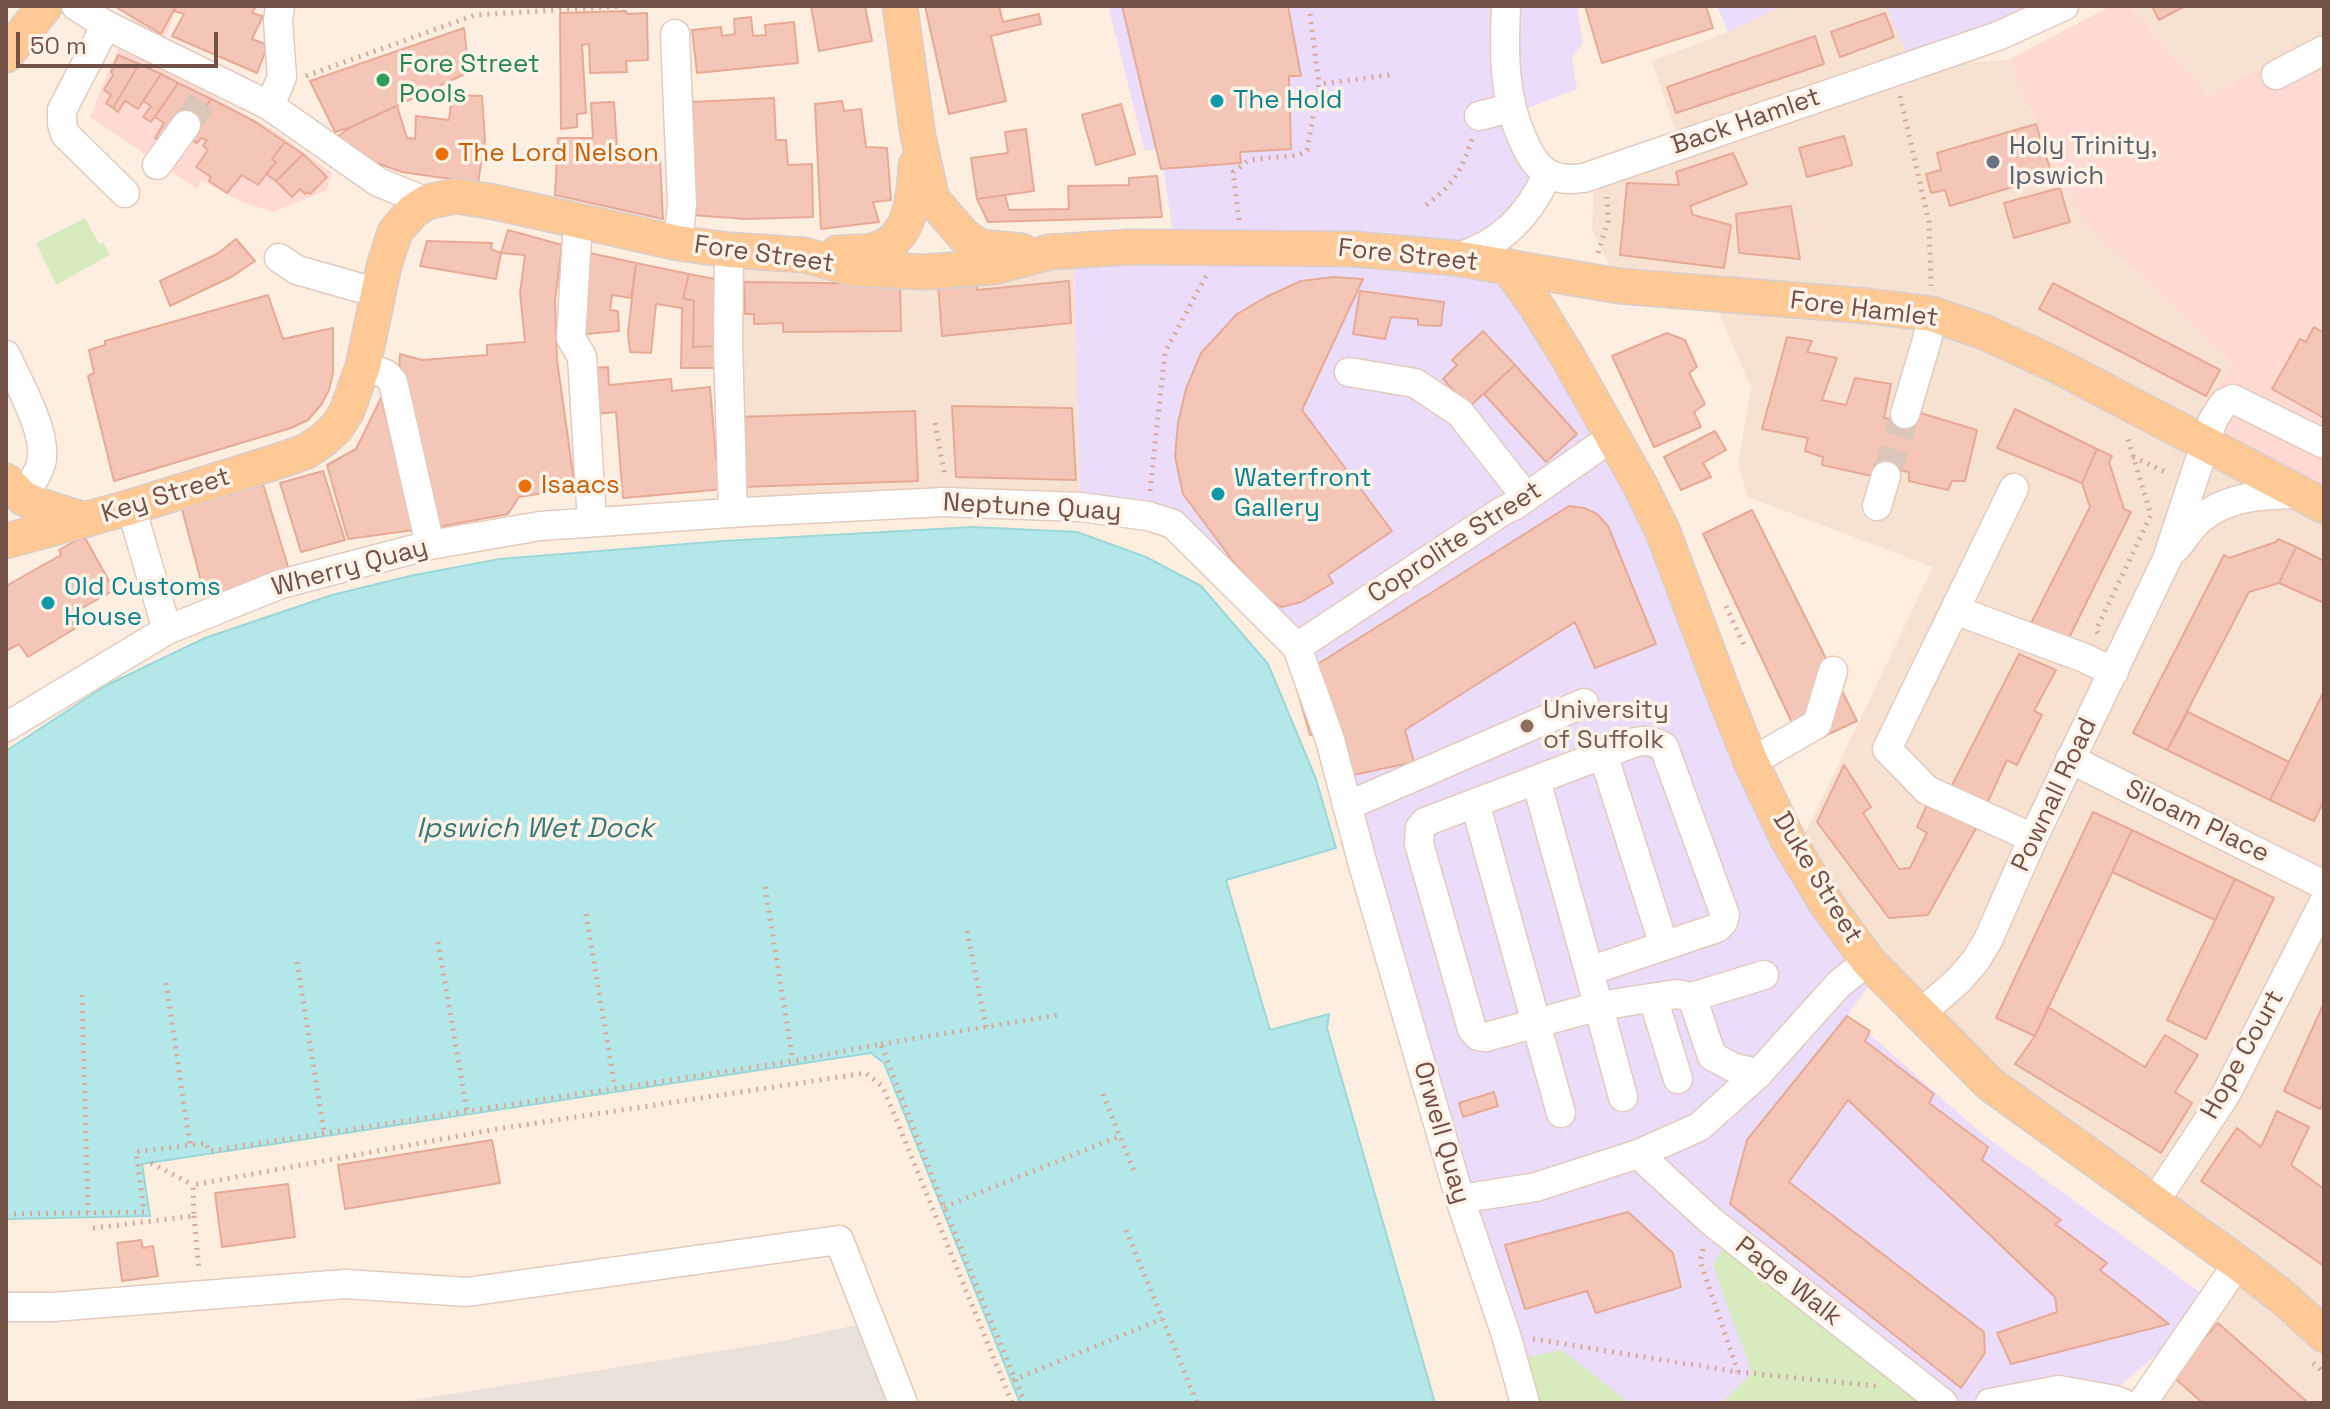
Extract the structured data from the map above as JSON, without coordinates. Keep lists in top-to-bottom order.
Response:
{
  "streets": {
    "main road": [
      "Fore Street",
      "Fore Hamlet",
      "Key Street",
      "Duke Street"
    ],
    "street": [
      "Back Hamlet",
      "Neptune Quay",
      "Coprolite Street",
      "Wherry Quay",
      "Pownall Road",
      "Siloam Place",
      "Hope Court",
      "Orwell Quay",
      "Page Walk"
    ]
  },
  "crossings": [
    ["Fore Street", "Fore Hamlet"],
    ["Fore Street", "Duke Street"],
    ["Fore Hamlet", "Pownall Road"],
    ["Fore Hamlet", "Duke Street"],
    ["Neptune Quay", "Coprolite Street"],
    ["Neptune Quay", "Wherry Quay"],
    ["Neptune Quay", "Orwell Quay"],
    ["Coprolite Street", "Duke Street"],
    ["Pownall Road", "Siloam Place"],
    ["Pownall Road", "Duke Street"],
    ["Duke Street", "Hope Court"]
  ],
  "water": ["Ipswich Wet Dock"],
  "places": [
    "Fore Street Pools",
    "The Hold",
    "The Lord Nelson",
    "Holy Trinity, Ipswich",
    "Isaacs",
    "Waterfront Gallery",
    "Old Customs House",
    "University of Suffolk"
  ],
  "scale_bar": "50 m"
}
